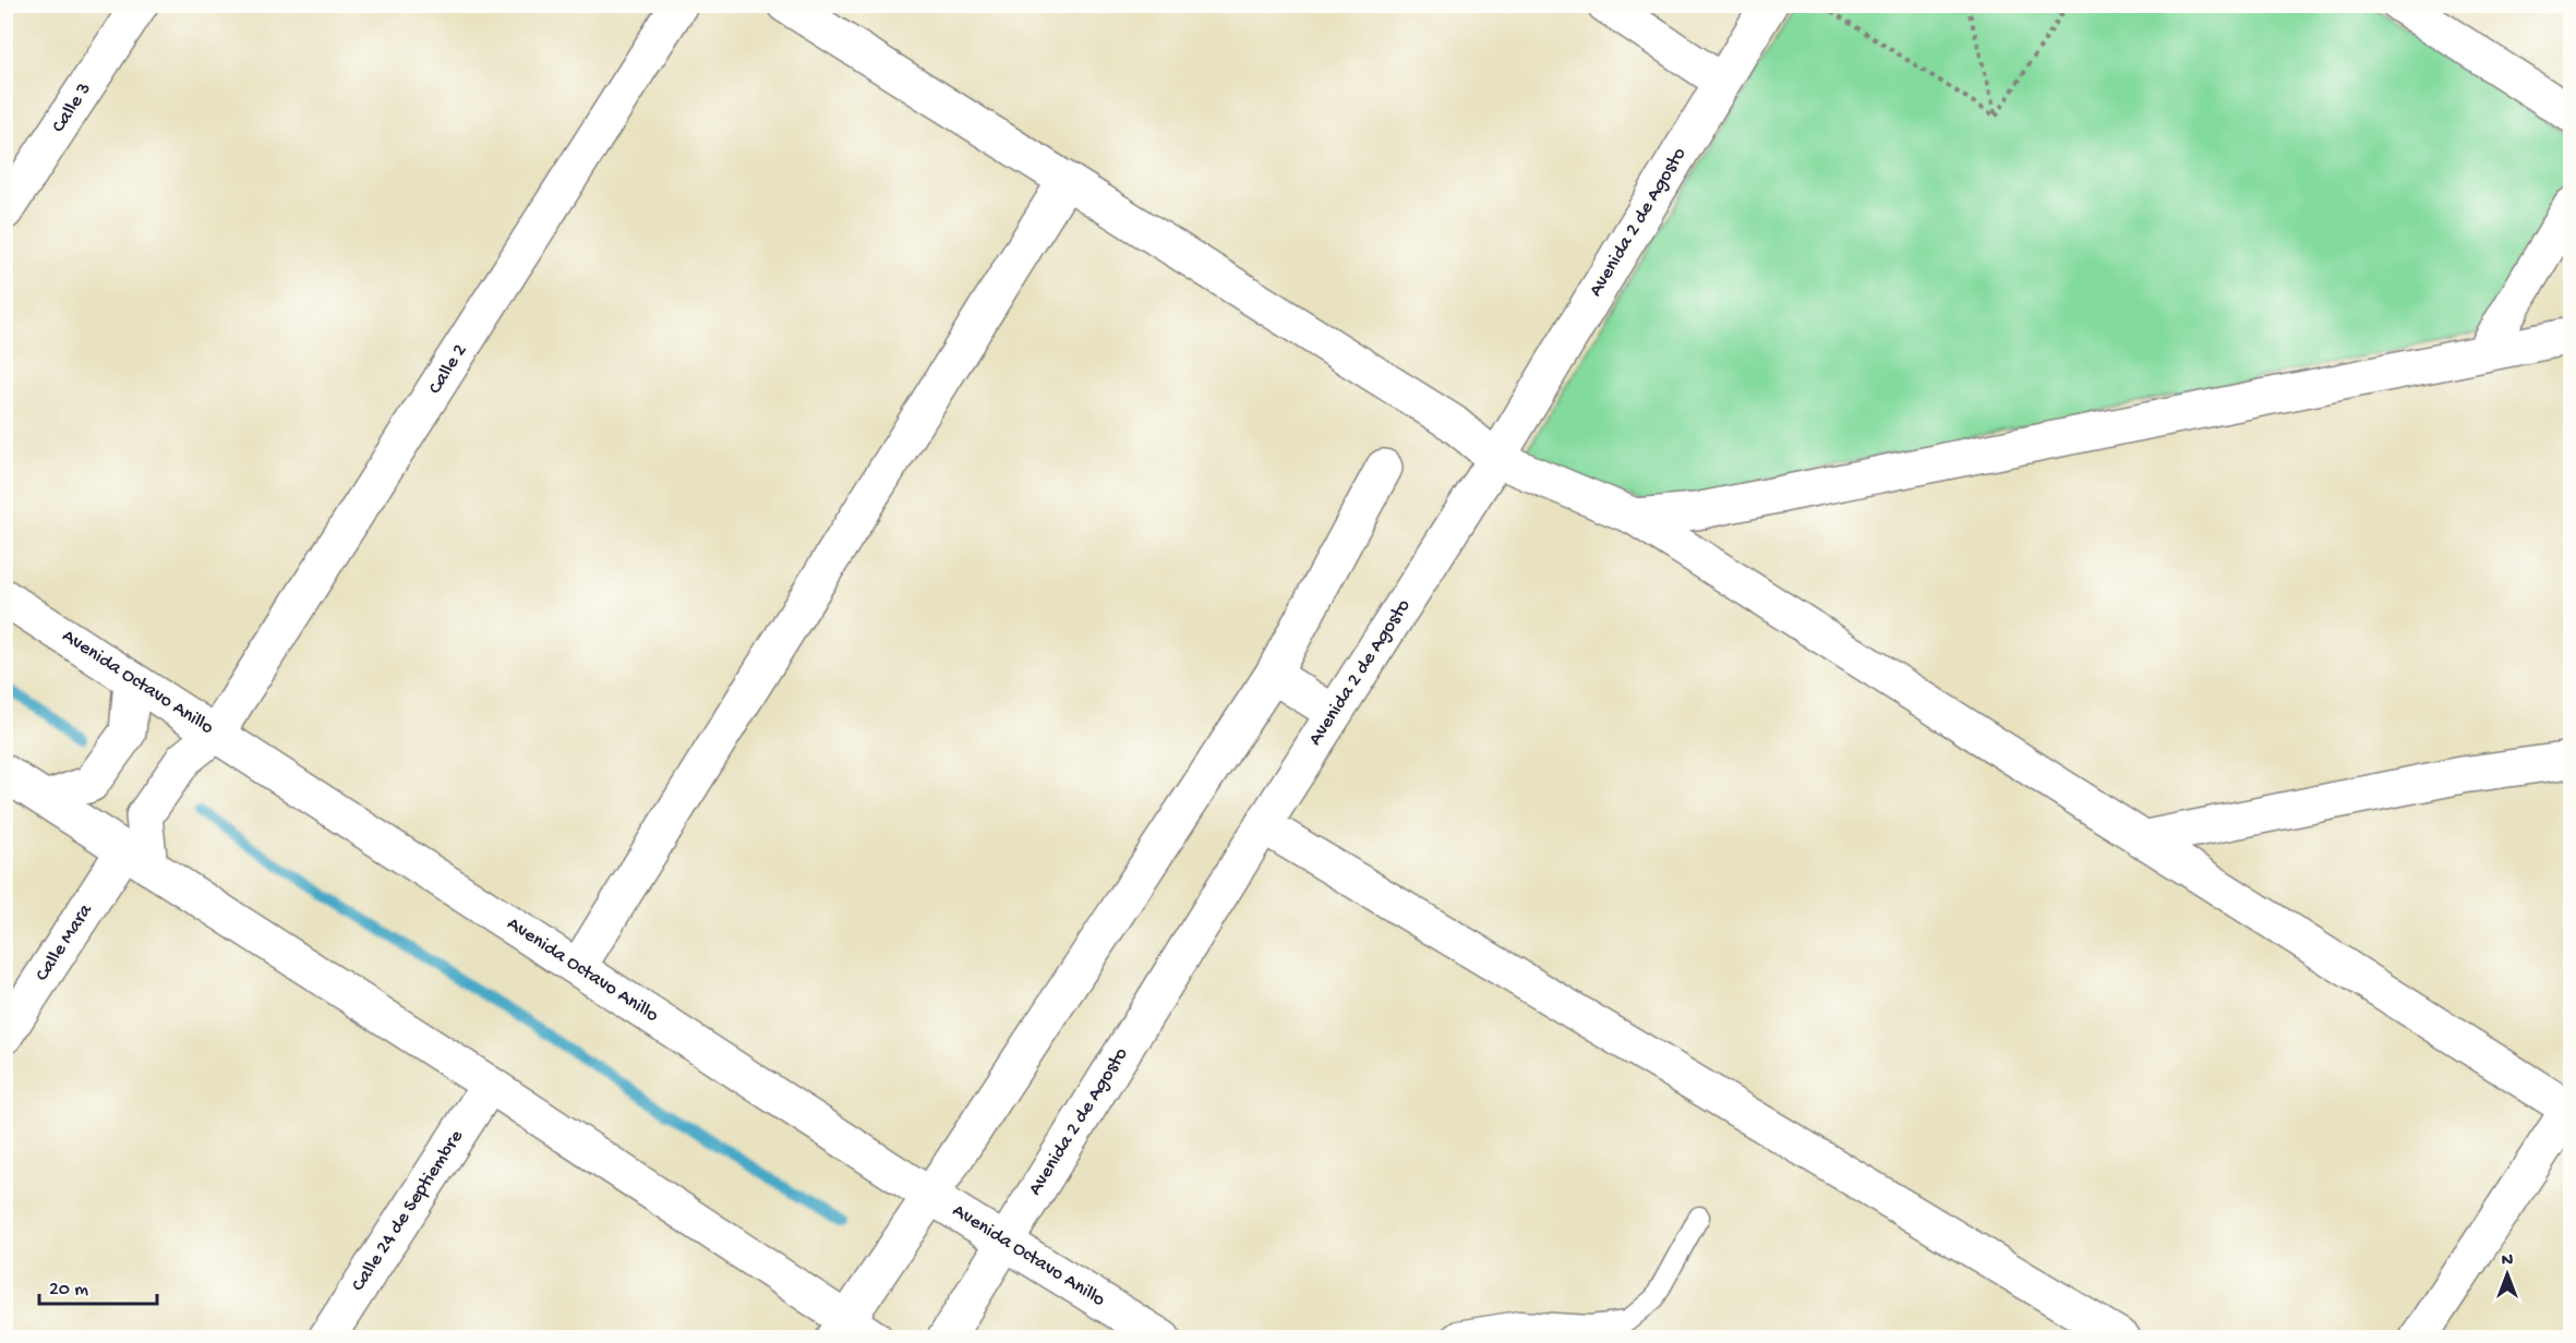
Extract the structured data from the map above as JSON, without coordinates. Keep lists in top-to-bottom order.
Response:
{
  "streets": {
    "street": [
      "Calle 3",
      "Avenida 2 de Agosto",
      "Calle 2",
      "Avenida Octavo Anillo",
      "Calle Mara",
      "Calle 24 de Septiembre"
    ]
  },
  "crossings": [
    ["Avenida 2 de Agosto", "Avenida Octavo Anillo"],
    ["Calle 2", "Avenida Octavo Anillo"],
    ["Calle 2", "Calle Mara"]
  ],
  "scale_bar": "20 m",
  "north": "top"
}
